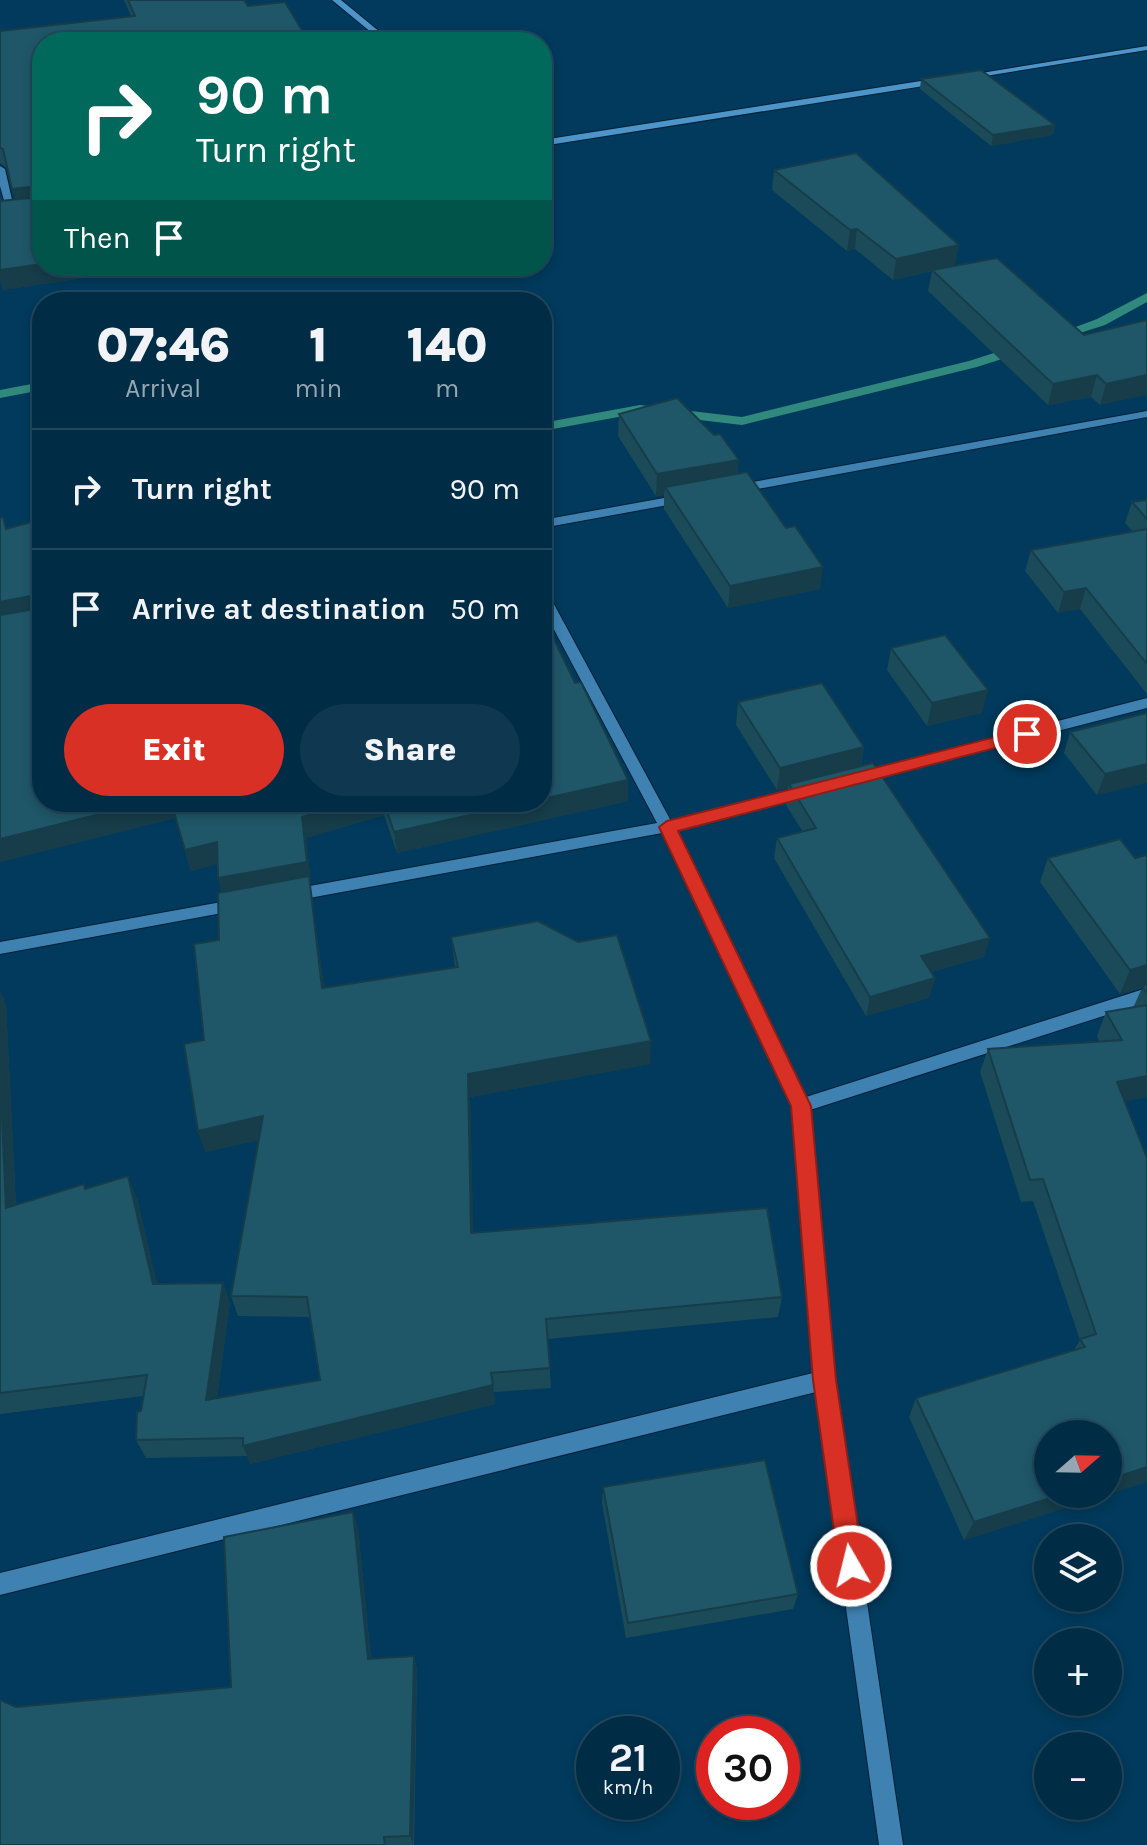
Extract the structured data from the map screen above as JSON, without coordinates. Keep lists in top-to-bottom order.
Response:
{
  "north": "right",
  "page": {
    "turn": ["90 m", "Turn right"],
    "then": "Then",
    "eta": [
      "07:46",
      "Arrival",
      "1",
      "min",
      "140",
      "m"
    ],
    "list": [
      {
        "name": "Turn right",
        "value": "90 m"
      },
      {
        "name": "Arrive at destination",
        "value": "50 m"
      }
    ],
    "buttons": ["Exit", "Share"],
    "map_buttons": ["+", "−"],
    "speed": "21 km/h",
    "limit": "30"
  }
}
